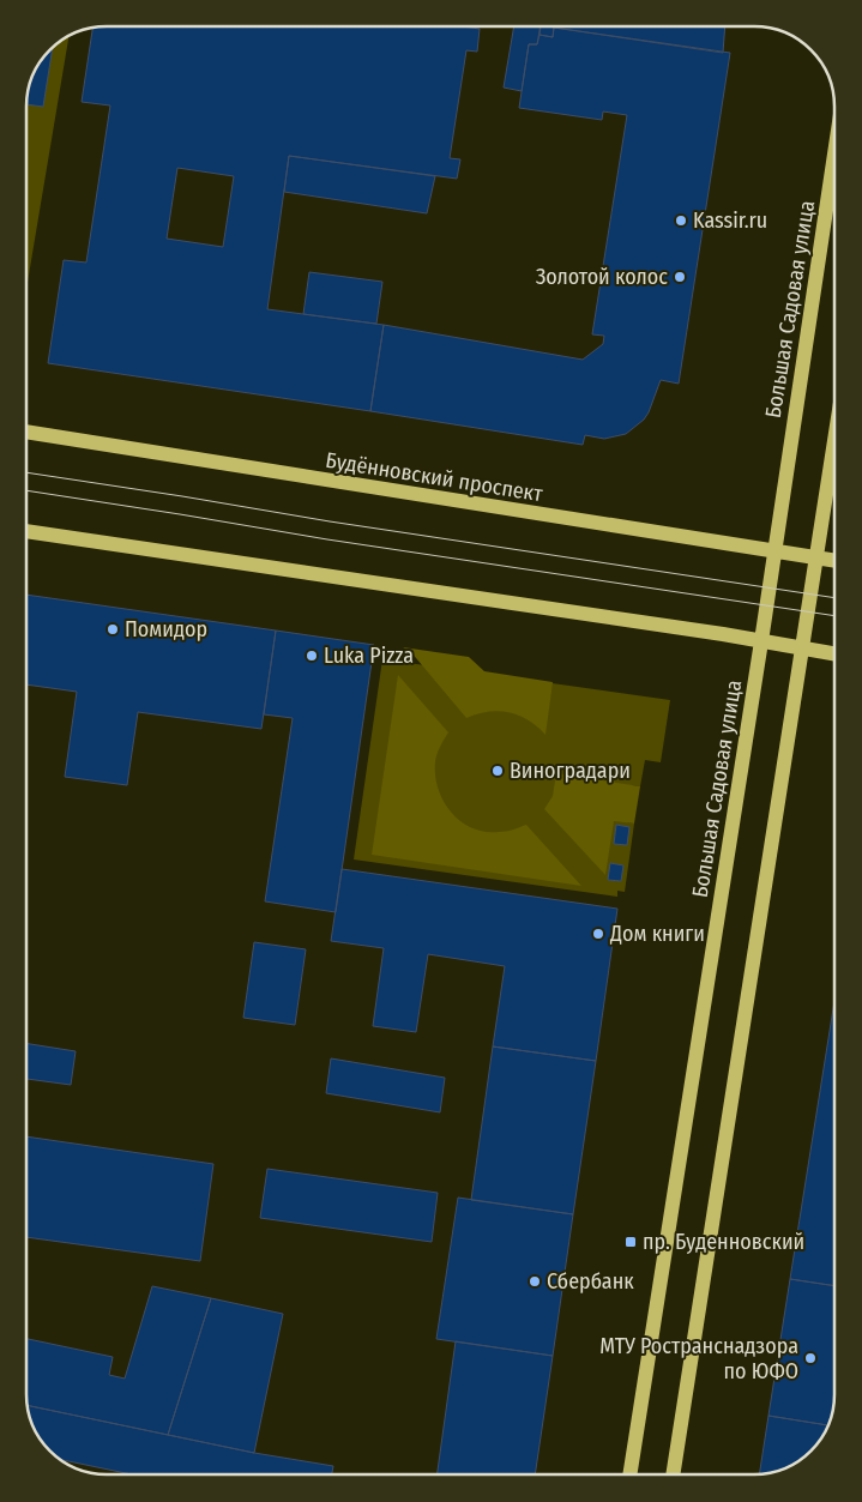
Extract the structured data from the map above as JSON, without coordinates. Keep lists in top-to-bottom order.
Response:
{
  "streets": {
    "main road": ["Большая Садовая улица", "Будённовский проспект"]
  },
  "crossings": [
    ["Большая Садовая улица", "Будённовский проспект"]
  ],
  "places": {
    "other": [
      "Kassir.ru",
      "Золотой колос",
      "Помидор",
      "Luka Pizza",
      "Виноградари",
      "Дом книги",
      "Сбербанк",
      "МТУ Ространснадзора по ЮФО"
    ],
    "transit": ["пр. Буденновский"]
  }
}
